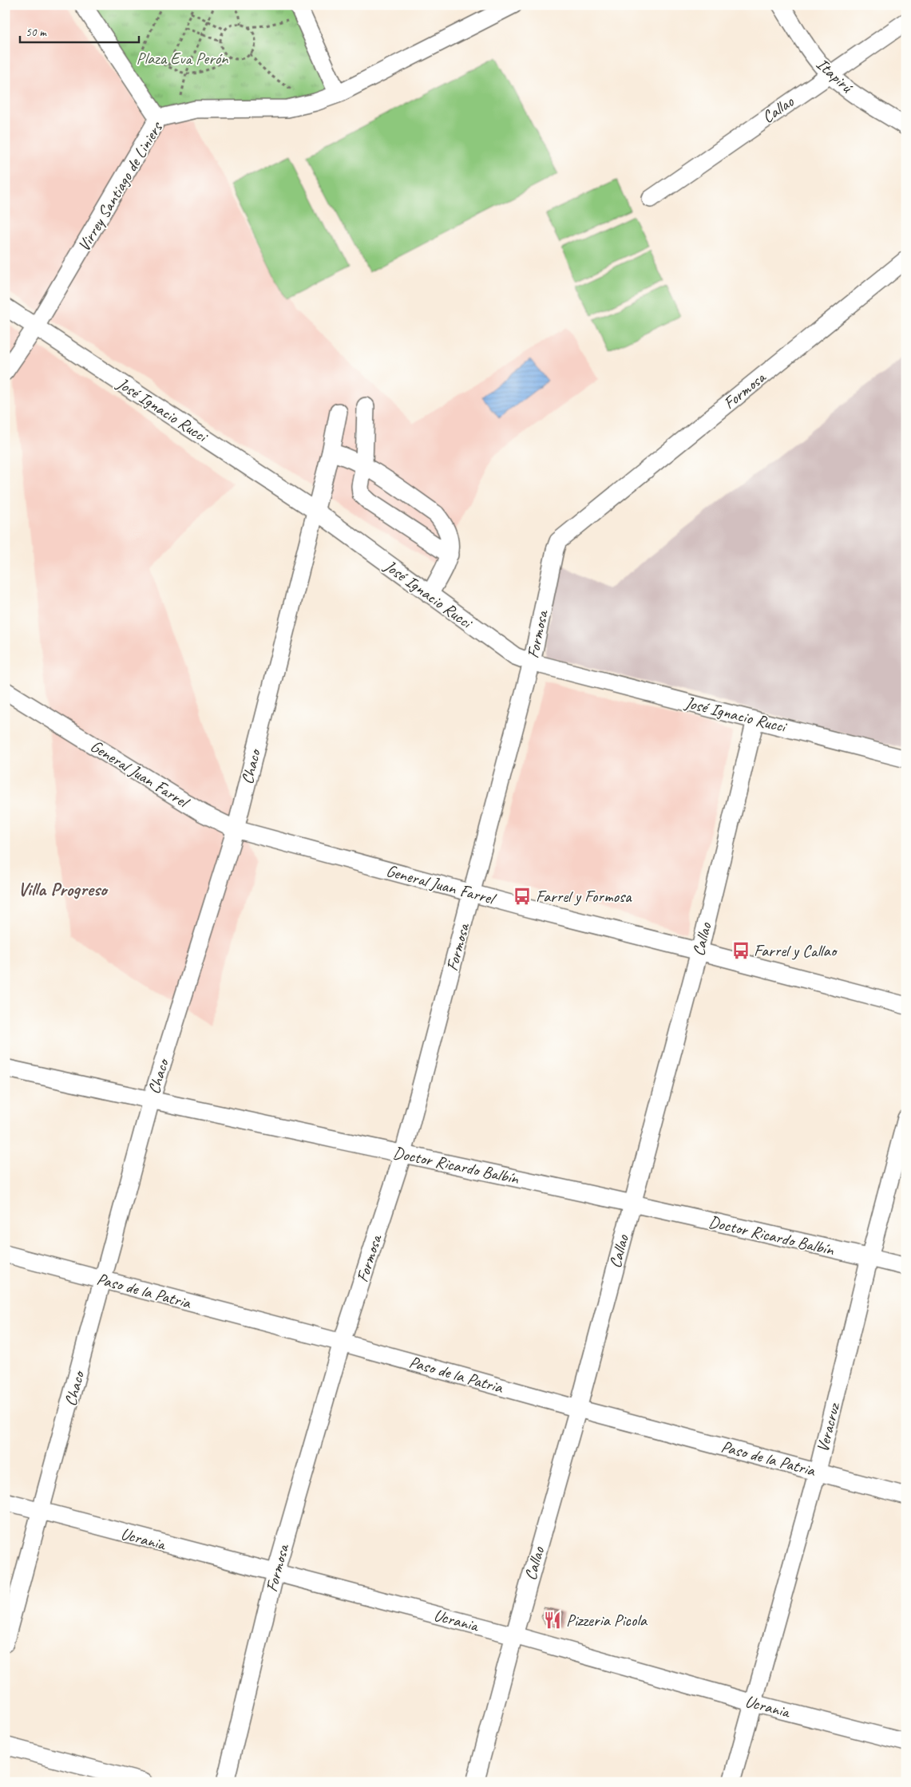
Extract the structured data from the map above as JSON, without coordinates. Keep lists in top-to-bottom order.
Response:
{
  "streets": {
    "street": [
      "Itapirú",
      "Callao",
      "Virrey Santiago de Liniers",
      "Formosa",
      "José Ignacio Rucci",
      "Chaco",
      "General Juan Farrel",
      "Doctor Ricardo Balbín",
      "Paso de la Patria",
      "Veracruz",
      "Ucrania"
    ]
  },
  "crossings": [
    ["Itapirú", "Callao"],
    ["Callao", "José Ignacio Rucci"],
    ["Callao", "General Juan Farrel"],
    ["Callao", "Doctor Ricardo Balbín"],
    ["Callao", "Paso de la Patria"],
    ["Callao", "Ucrania"],
    ["Virrey Santiago de Liniers", "José Ignacio Rucci"],
    ["Formosa", "José Ignacio Rucci"],
    ["Formosa", "General Juan Farrel"],
    ["Formosa", "Doctor Ricardo Balbín"],
    ["Formosa", "Paso de la Patria"],
    ["Formosa", "Ucrania"],
    ["José Ignacio Rucci", "Chaco"],
    ["Chaco", "General Juan Farrel"],
    ["Chaco", "Doctor Ricardo Balbín"],
    ["Chaco", "Paso de la Patria"],
    ["Chaco", "Ucrania"],
    ["Doctor Ricardo Balbín", "Veracruz"],
    ["Paso de la Patria", "Veracruz"],
    ["Veracruz", "Ucrania"]
  ],
  "districts": ["Villa Progreso"],
  "parks": ["Plaza Eva Perón"],
  "places": {
    "bus stop": ["Farrel y Formosa", "Farrel y Callao"],
    "restaurant": ["Pizzeria Picola"]
  },
  "scale_bar": "50 m"
}
